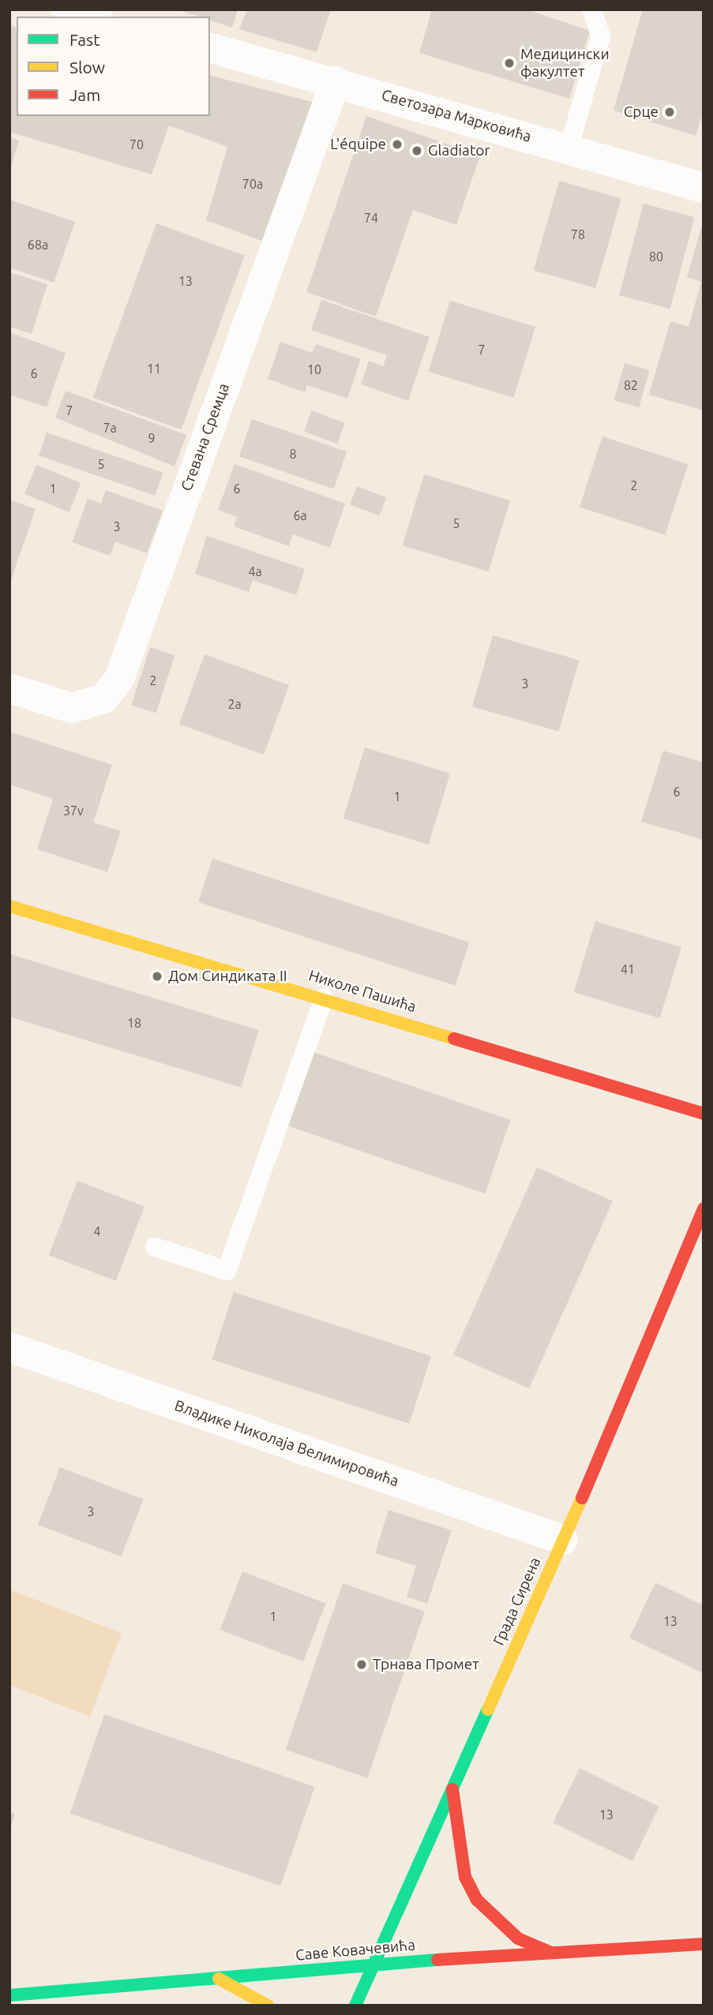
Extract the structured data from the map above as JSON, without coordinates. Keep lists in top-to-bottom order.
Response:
{
  "streets": {
    "street": [
      "Светозара Марковића",
      "Стевана Сремца",
      "Николе Пашића",
      "Владике Николаја Велимировића",
      "Града Сирена",
      "Саве Ковачевића"
    ]
  },
  "crossings": [
    ["Светозара Марковића", "Стевана Сремца"],
    ["Владике Николаја Велимировића", "Града Сирена"],
    ["Града Сирена", "Саве Ковачевића"]
  ],
  "places": [
    "Медицински факултет",
    "Срце",
    "L'équipe",
    "Gladiator",
    "Дом Синдиката II",
    "Трнава Промет"
  ],
  "house_numbers": [
    "70",
    "70a",
    "74",
    "78",
    "68a",
    "80",
    "13",
    "7",
    "11",
    "10",
    "6",
    "82",
    "7",
    "7a",
    "9",
    "8",
    "5",
    "2",
    "1",
    "6",
    "6a",
    "5",
    "3",
    "4a",
    "2",
    "3",
    "2a",
    "6",
    "1",
    "37v",
    "41",
    "18",
    "4",
    "3",
    "1",
    "13",
    "13"
  ],
  "legend": ["Fast", "Slow", "Jam"]
}
